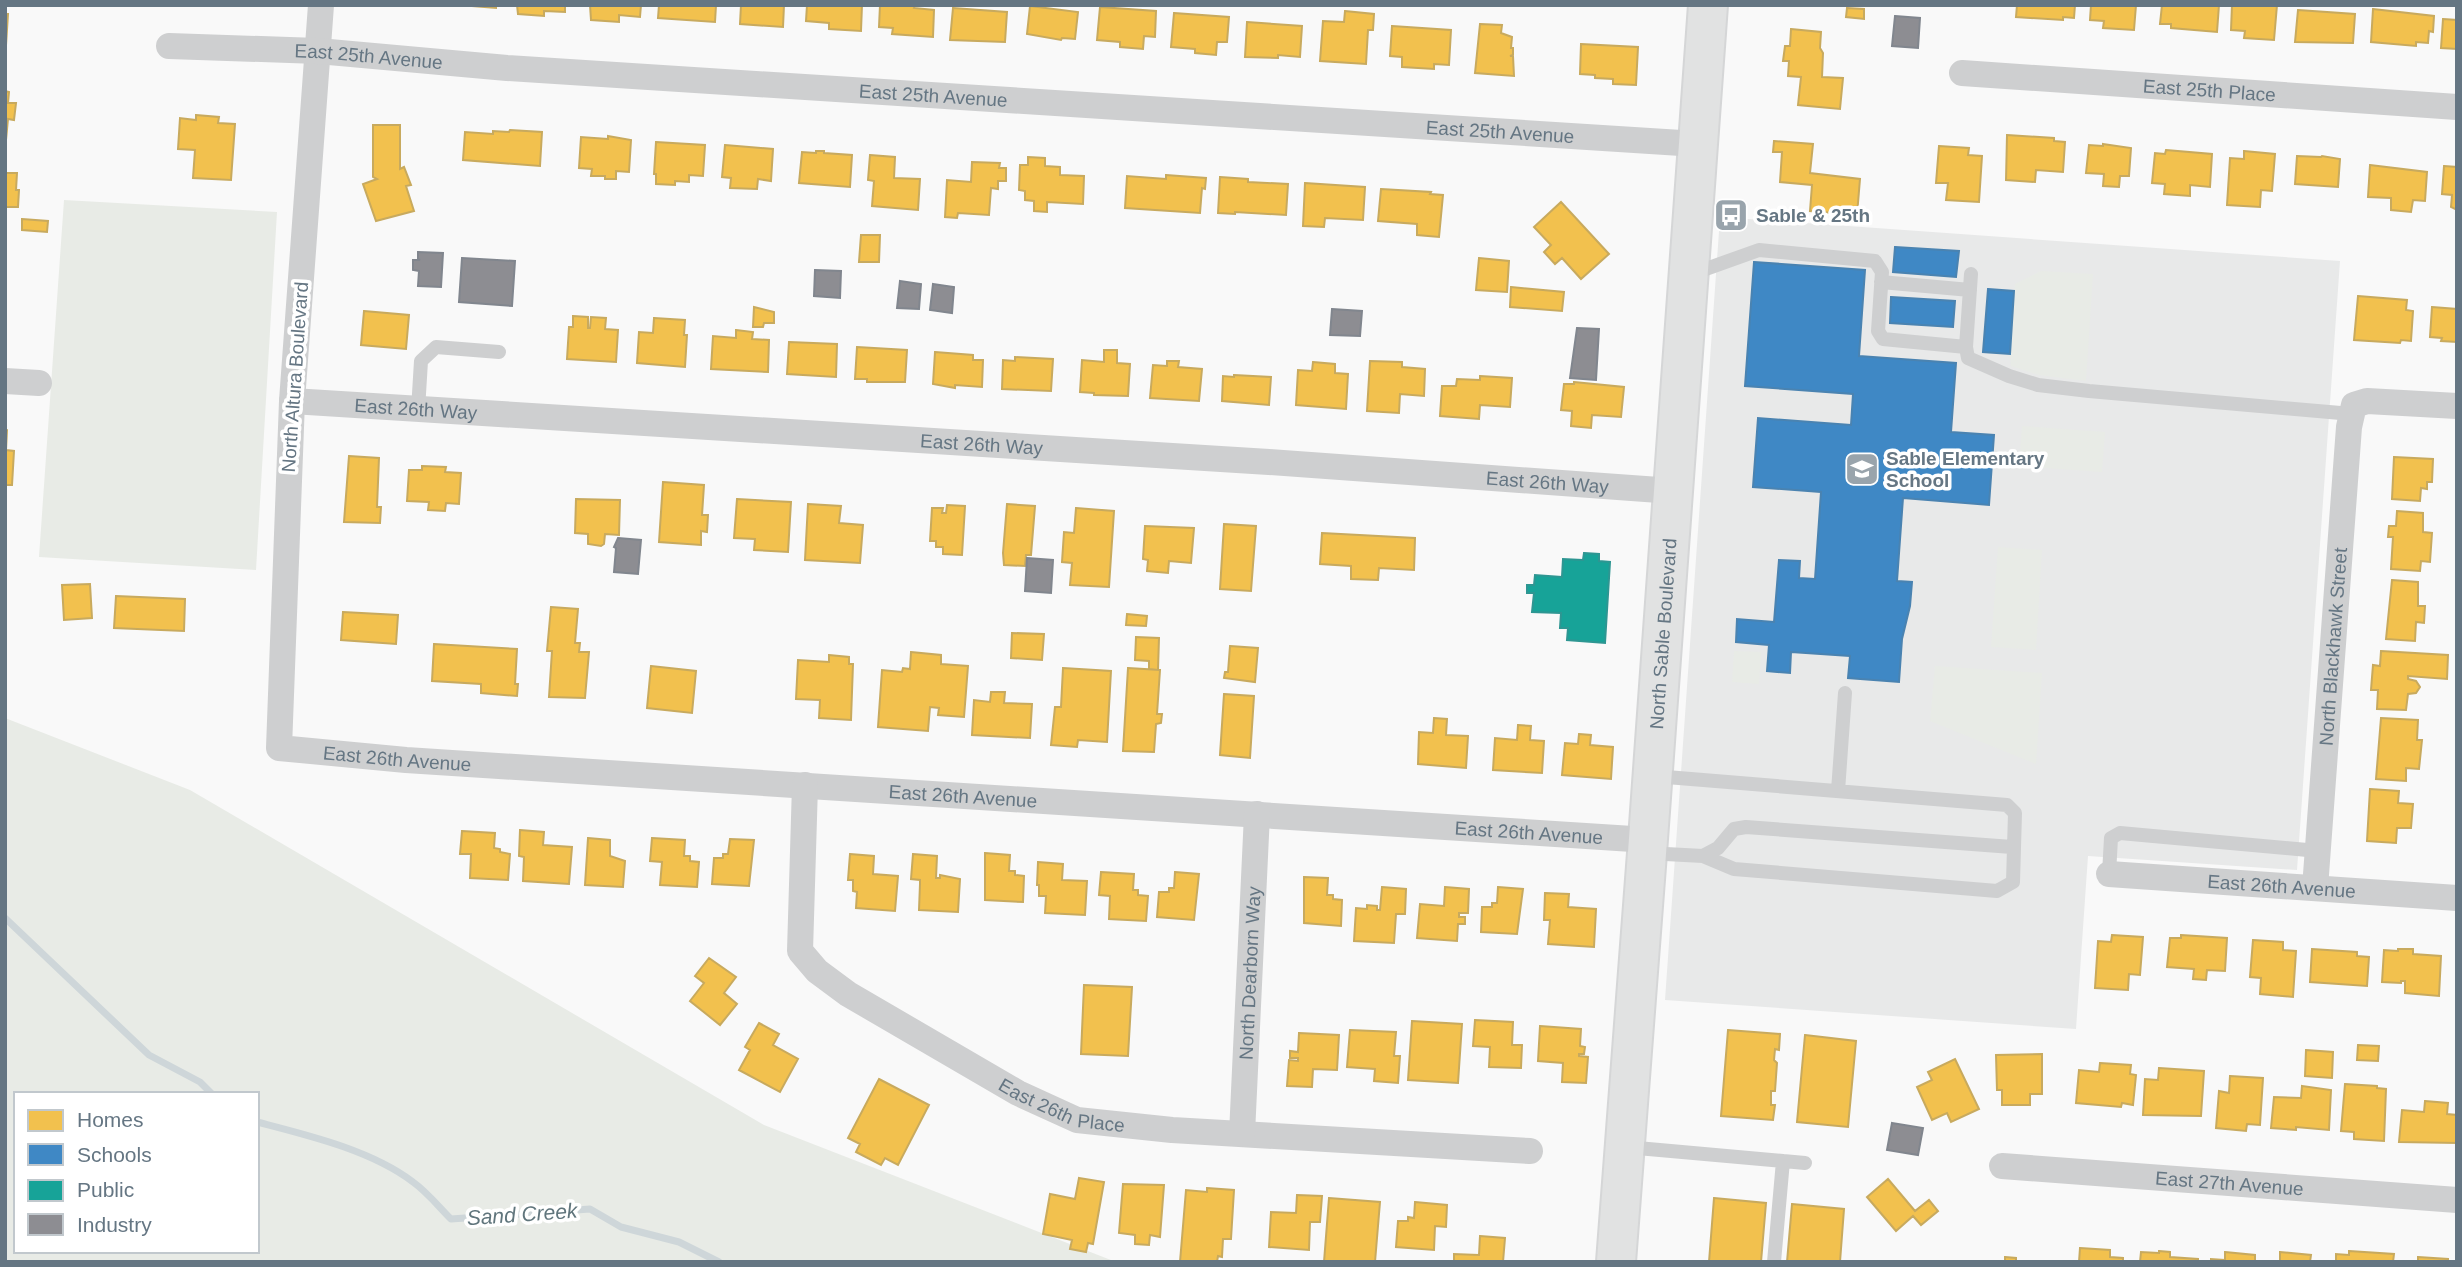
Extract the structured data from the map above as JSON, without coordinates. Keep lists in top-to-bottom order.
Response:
{
  "streets": {
    "street": [
      "East 25th Avenue",
      "East 25th Place",
      "North Altura Boulevard",
      "East 26th Way",
      "North Sable Boulevard",
      "North Blackhawk Street",
      "East 26th Avenue",
      "North Dearborn Way",
      "East 26th Place",
      "East 27th Avenue"
    ]
  },
  "crossings": [
    ["East 25th Avenue", "North Altura Boulevard"],
    ["East 25th Avenue", "North Sable Boulevard"],
    ["North Altura Boulevard", "East 26th Way"],
    ["North Altura Boulevard", "East 26th Avenue"],
    ["East 26th Way", "North Sable Boulevard"],
    ["North Sable Boulevard", "East 26th Avenue"],
    ["North Blackhawk Street", "East 26th Avenue"],
    ["East 26th Avenue", "North Dearborn Way"],
    ["East 26th Avenue", "East 26th Place"],
    ["North Dearborn Way", "East 26th Place"]
  ],
  "water": ["Sand Creek"],
  "places": {
    "bus stop": ["Sable & 25th"],
    "school or university": ["Sable Elementary School"]
  },
  "legend": [
    "Homes",
    "Schools",
    "Public",
    "Industry"
  ]
}
